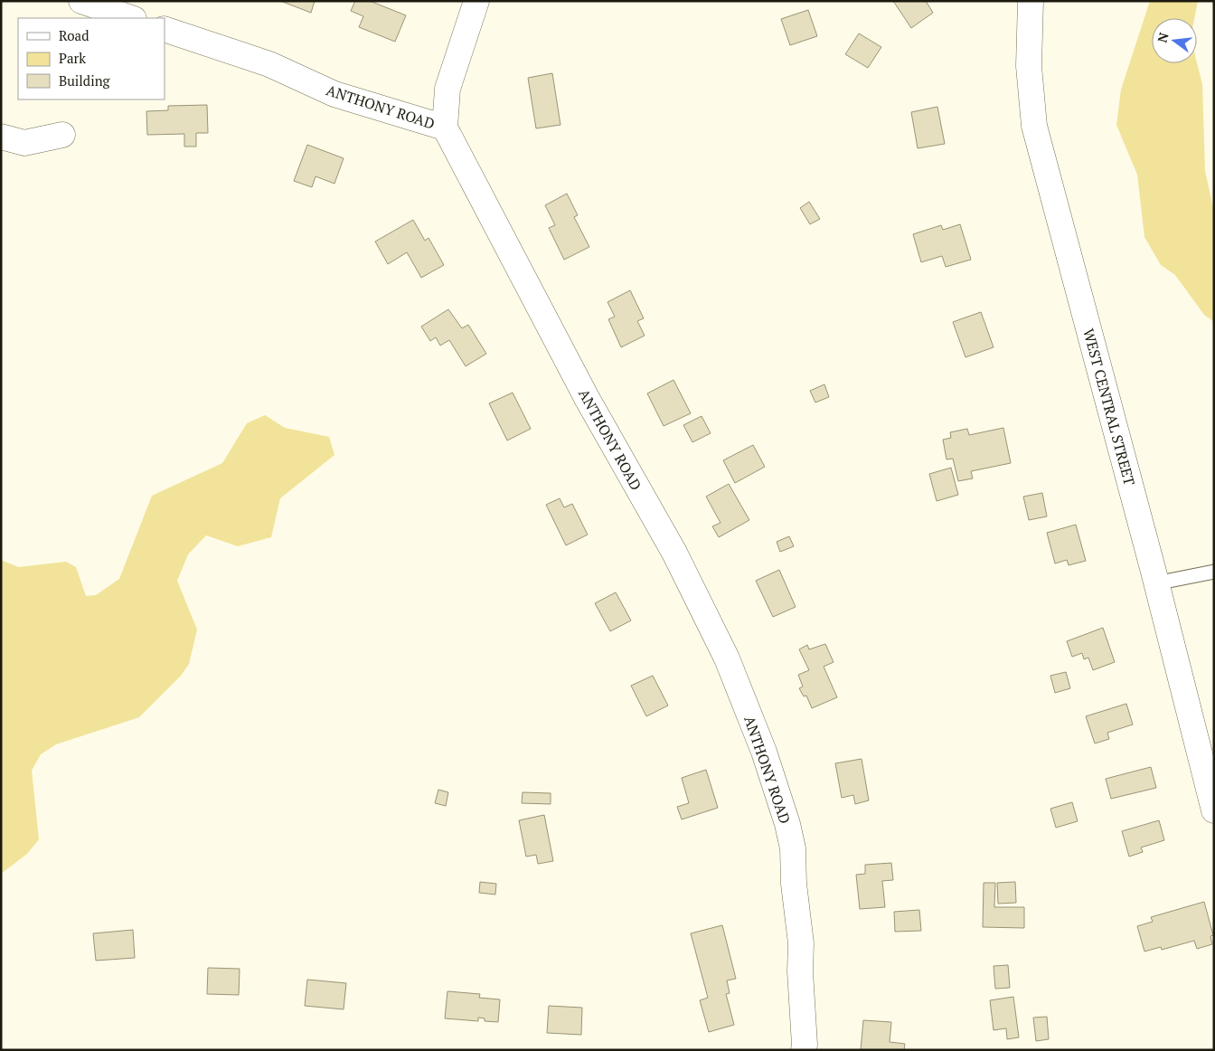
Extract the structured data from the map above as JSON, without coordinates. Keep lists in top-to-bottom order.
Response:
{
  "streets": {
    "street": ["ANTHONY ROAD", "WEST CENTRAL STREET"]
  },
  "legend": ["Road", "Park", "Building"],
  "north": "left"
}
